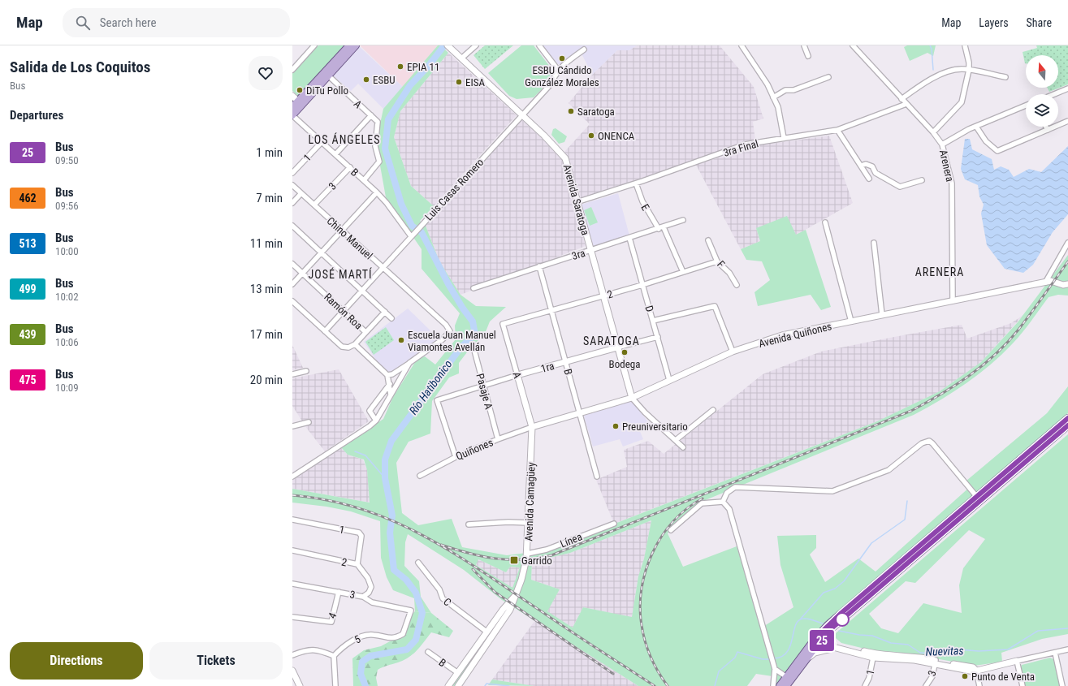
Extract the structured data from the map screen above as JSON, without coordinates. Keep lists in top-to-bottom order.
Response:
{
  "streets": {
    "main road": [
      "A",
      "Avenida Saratoga",
      "Avenida Quiñones",
      "1ra",
      "Avenida Camagüey"
    ],
    "street": [
      "3ra Final",
      "1",
      "Arenera",
      "B",
      "3",
      "Luis Casas Romero",
      "E",
      "Chino Manuel",
      "3ra",
      "F",
      "2",
      "D",
      "Ramón Roa",
      "Pasaje A",
      "Quiñones",
      "Línea",
      "C",
      "4",
      "5"
    ]
  },
  "crossings": [
    ["A", "B"],
    ["A", "2"],
    ["A", "Avenida Quiñones"],
    ["A", "1ra"],
    ["A", "Quiñones"],
    ["A", "Avenida Camagüey"],
    ["3ra Final", "Arenera"],
    ["3ra Final", "Avenida Saratoga"],
    ["3ra Final", "E"],
    ["1", "B"],
    ["1", "2"],
    ["Arenera", "Avenida Quiñones"],
    ["B", "3"],
    ["B", "Luis Casas Romero"],
    ["B", "3ra"],
    ["B", "2"],
    ["B", "Avenida Quiñones"],
    ["B", "1ra"],
    ["B", "Avenida Camagüey"],
    ["3", "Chino Manuel"],
    ["3", "2"],
    ["3", "4"],
    ["3", "5"],
    ["Luis Casas Romero", "Avenida Saratoga"],
    ["Luis Casas Romero", "Chino Manuel"],
    ["Luis Casas Romero", "Ramón Roa"],
    ["Avenida Saratoga", "3ra"],
    ["Avenida Saratoga", "2"],
    ["Avenida Saratoga", "Avenida Quiñones"],
    ["Avenida Saratoga", "1ra"],
    ["E", "3ra"],
    ["E", "2"],
    ["3ra", "D"],
    ["F", "2"],
    ["2", "D"],
    ["D", "Avenida Quiñones"],
    ["D", "1ra"],
    ["Avenida Quiñones", "Quiñones"],
    ["Avenida Quiñones", "Avenida Camagüey"],
    ["1ra", "Pasaje A"],
    ["1ra", "Quiñones"],
    ["Pasaje A", "Quiñones"],
    ["Quiñones", "Avenida Camagüey"],
    ["Avenida Camagüey", "Línea"],
    ["Avenida Camagüey", "C"]
  ],
  "districts": [
    "LOS ÁNGELES",
    "ARENERA",
    "JOSÉ MARTÍ",
    "SARATOGA"
  ],
  "water": ["Río Hatibonico", "Nuevitas"],
  "places": {
    "other": [
      "ESBU Cándido González Morales",
      "EPIA 11",
      "ESBU",
      "EISA",
      "DiTu Pollo",
      "Saratoga",
      "ONENCA",
      "Escuela Juan Manuel Viamontes Avellán",
      "Bodega",
      "Preuniversitario",
      "Punto de Venta"
    ],
    "transit": ["Garrido"]
  },
  "lines": ["bus line 25"],
  "north": "top",
  "page": {
    "header": "Map",
    "search": "Search here",
    "nav": ["Map", "Layers", "Share"],
    "heading": [
      ["Salida de Los Coquitos", "Bus"],
      "Departures"
    ],
    "on_map": "25",
    "list": [
      {
        "mark": "25",
        "name": "Bus",
        "note": "09:50",
        "value": "1 min"
      },
      {
        "mark": "462",
        "name": "Bus",
        "note": "09:56",
        "value": "7 min"
      },
      {
        "mark": "513",
        "name": "Bus",
        "note": "10:00",
        "value": "11 min"
      },
      {
        "mark": "499",
        "name": "Bus",
        "note": "10:02",
        "value": "13 min"
      },
      {
        "mark": "439",
        "name": "Bus",
        "note": "10:06",
        "value": "17 min"
      },
      {
        "mark": "475",
        "name": "Bus",
        "note": "10:09",
        "value": "20 min"
      }
    ],
    "buttons": ["Directions", "Tickets"]
  }
}
